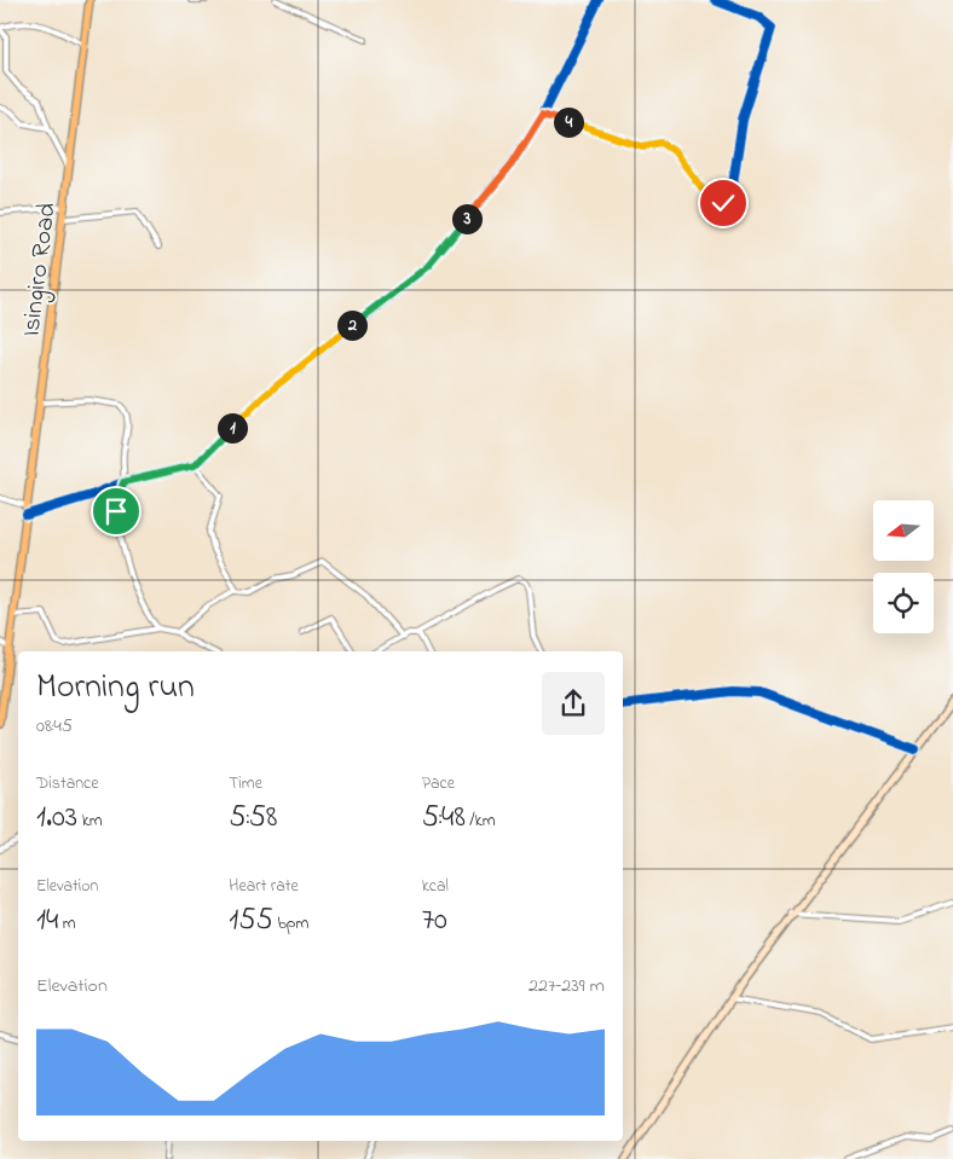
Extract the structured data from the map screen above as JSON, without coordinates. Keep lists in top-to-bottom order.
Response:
{
  "streets": {
    "main road": ["Isingiro Road"]
  },
  "north": "left",
  "page": {
    "pins": [
      "4",
      "3",
      "2",
      "1"
    ],
    "heading": ["Morning run", "08:45"],
    "stats": [
      ["Distance", "1.03 km"],
      ["Time", "5:58"],
      ["Pace", "5:48 /km"],
      ["Elevation", "14 m"],
      ["Heart rate", "155 bpm"],
      ["kcal", "70"]
    ],
    "chart": ["Elevation", "227–239 m"]
  }
}
